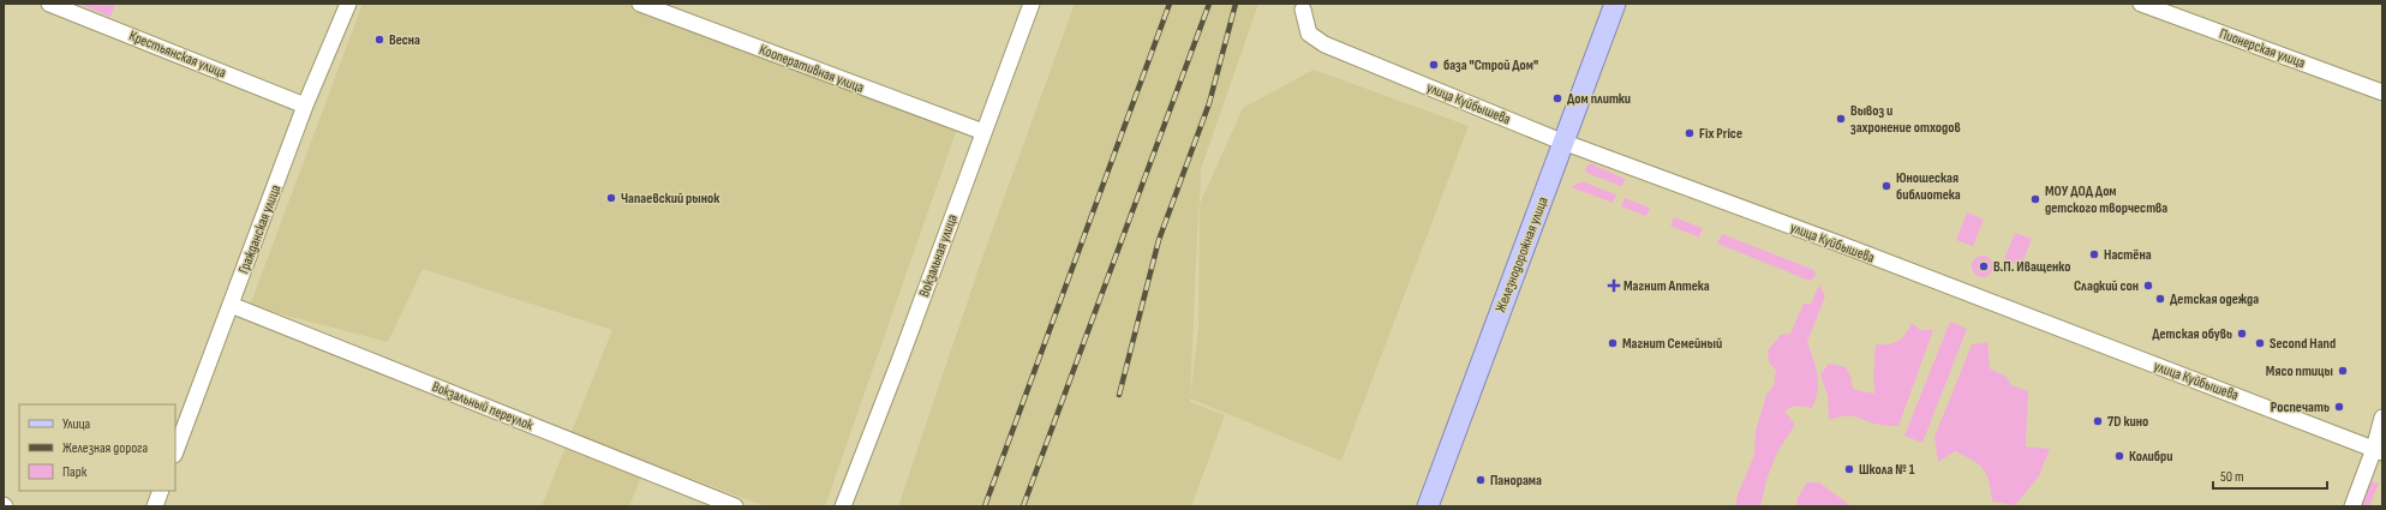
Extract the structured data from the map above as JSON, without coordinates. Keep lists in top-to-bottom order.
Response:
{
  "streets": {
    "main road": ["Железнодорожная улица"],
    "street": [
      "Пионерская улица",
      "Крестьянская улица",
      "Кооперативная улица",
      "улица Куйбышева",
      "Гражданская улица",
      "Вокзальная улица",
      "Вокзальный переулок"
    ]
  },
  "crossings": [
    ["Крестьянская улица", "Гражданская улица"],
    ["Кооперативная улица", "Вокзальная улица"],
    ["улица Куйбышева", "Железнодорожная улица"],
    ["Гражданская улица", "Вокзальный переулок"]
  ],
  "places": {
    "other": [
      "Весна",
      "база \"Строй Дом\"",
      "Дом плитки",
      "Вывоз и захронение отходов",
      "Fix Price",
      "Юношеская библиотека",
      "Чапаевский рынок",
      "МОУ ДОД Дом детского творчества",
      "Настёна",
      "В.П. Иващенко",
      "Сладкий сон",
      "Детская одежда",
      "Детская обувь",
      "Магнит Семейный",
      "Second Hand",
      "Мясо птицы",
      "Роспечать",
      "7D кино",
      "Колибри",
      "Школа № 1",
      "Панорама"
    ],
    "health": ["Магнит Аптека"]
  },
  "legend": ["Улица", "Железная дорога", "Парк"],
  "scale_bar": "50 m"
}
